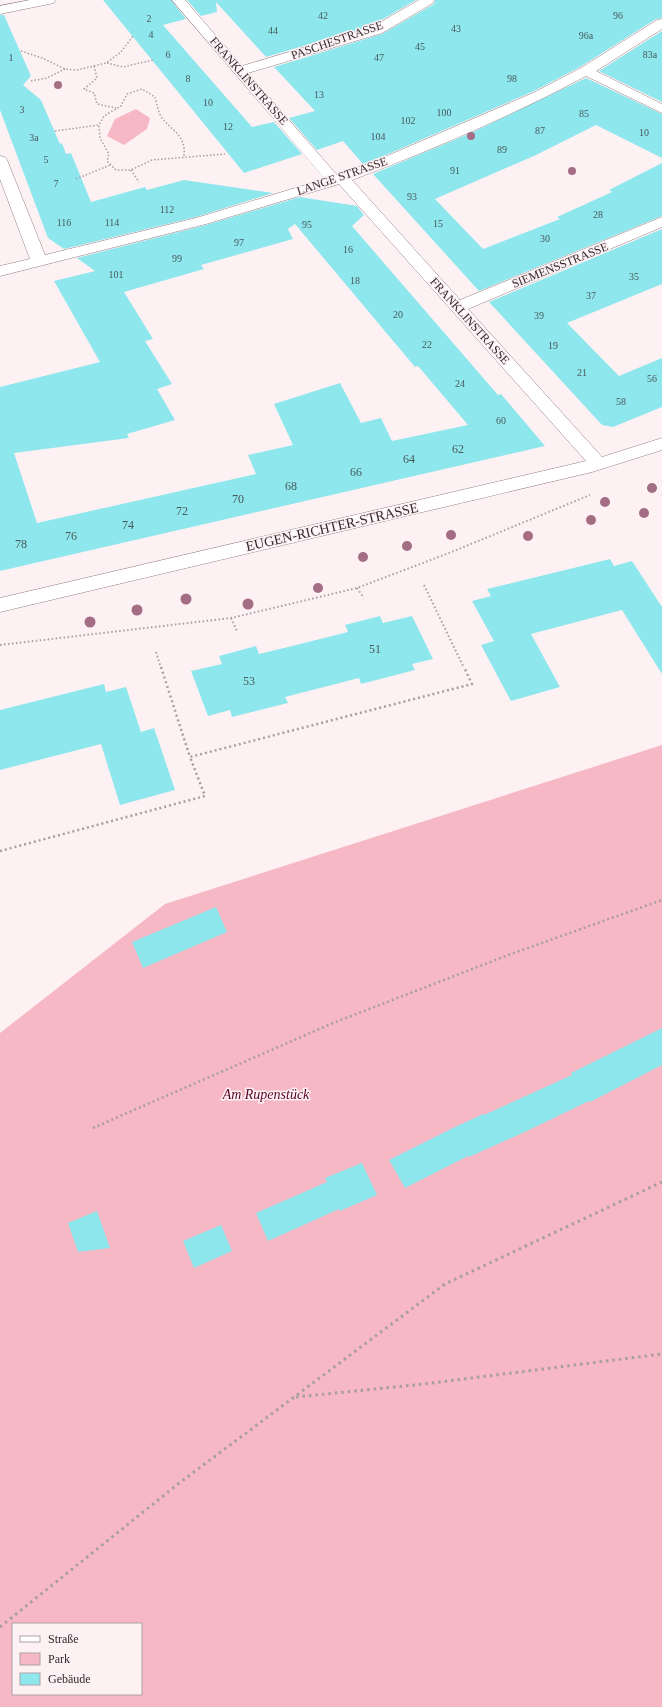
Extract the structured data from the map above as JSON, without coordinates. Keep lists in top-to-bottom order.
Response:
{
  "streets": {
    "street": [
      "PASCHESTRASSE",
      "FRANKLINSTRASSE",
      "LANGE STRASSE",
      "SIEMENSSTRASSE",
      "EUGEN-RICHTER-STRASSE"
    ]
  },
  "crossings": [
    ["PASCHESTRASSE", "FRANKLINSTRASSE"],
    ["FRANKLINSTRASSE", "LANGE STRASSE"],
    ["FRANKLINSTRASSE", "SIEMENSSTRASSE"],
    ["FRANKLINSTRASSE", "EUGEN-RICHTER-STRASSE"]
  ],
  "parks": ["Am Rupenstück"],
  "house_numbers": [
    "42",
    "96",
    "2",
    "43",
    "44",
    "4",
    "96a",
    "45",
    "6",
    "83a",
    "1",
    "47",
    "8",
    "98",
    "13",
    "10",
    "3",
    "100",
    "85",
    "102",
    "12",
    "87",
    "10",
    "104",
    "3a",
    "89",
    "5",
    "91",
    "7",
    "93",
    "112",
    "28",
    "116",
    "114",
    "15",
    "95",
    "30",
    "97",
    "16",
    "99",
    "101",
    "35",
    "18",
    "37",
    "20",
    "39",
    "22",
    "19",
    "21",
    "56",
    "24",
    "58",
    "60",
    "62",
    "64",
    "66",
    "68",
    "70",
    "72",
    "74",
    "76",
    "78",
    "51",
    "53"
  ],
  "legend": ["Straße", "Park", "Gebäude"]
}
